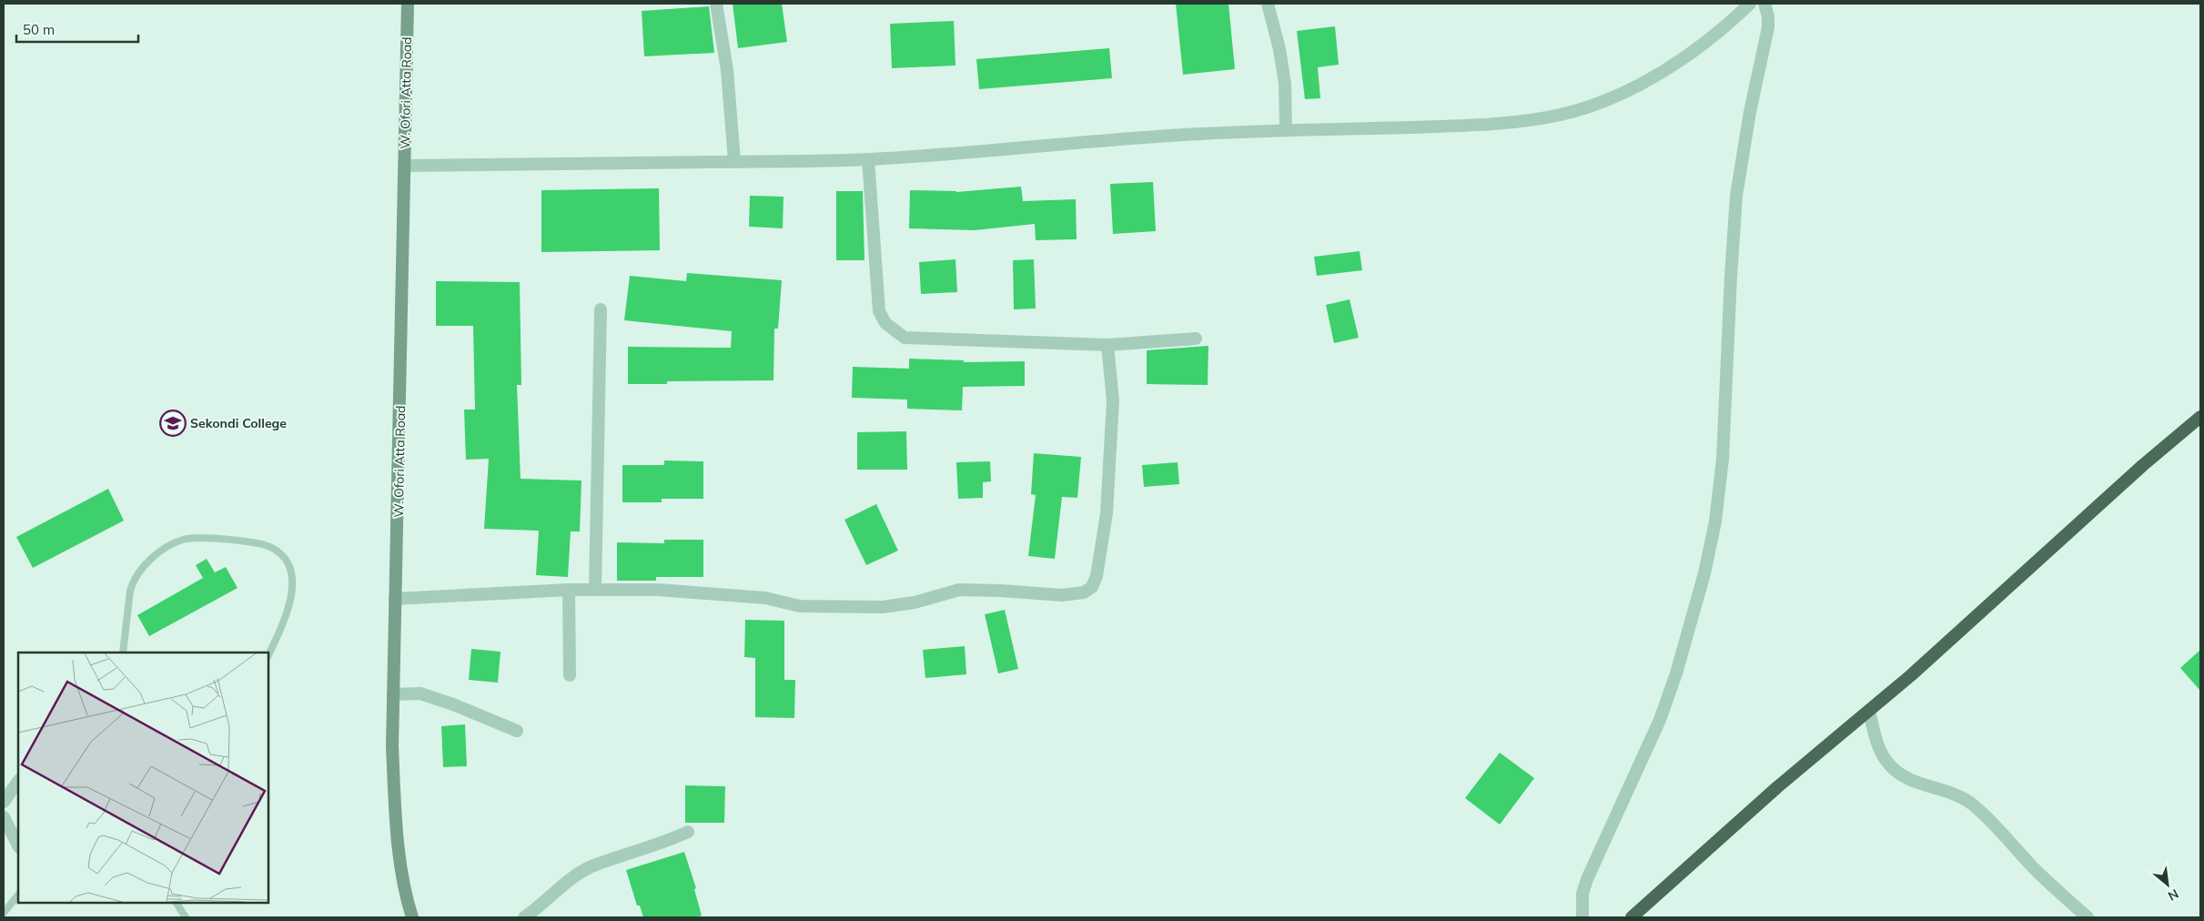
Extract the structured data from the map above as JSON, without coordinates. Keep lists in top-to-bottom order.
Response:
{
  "streets": {
    "main road": ["W. Ofori Atta Road"]
  },
  "places": {
    "school or university": ["Sekondi College"]
  },
  "scale_bar": "50 m",
  "north": "bottom right"
}
